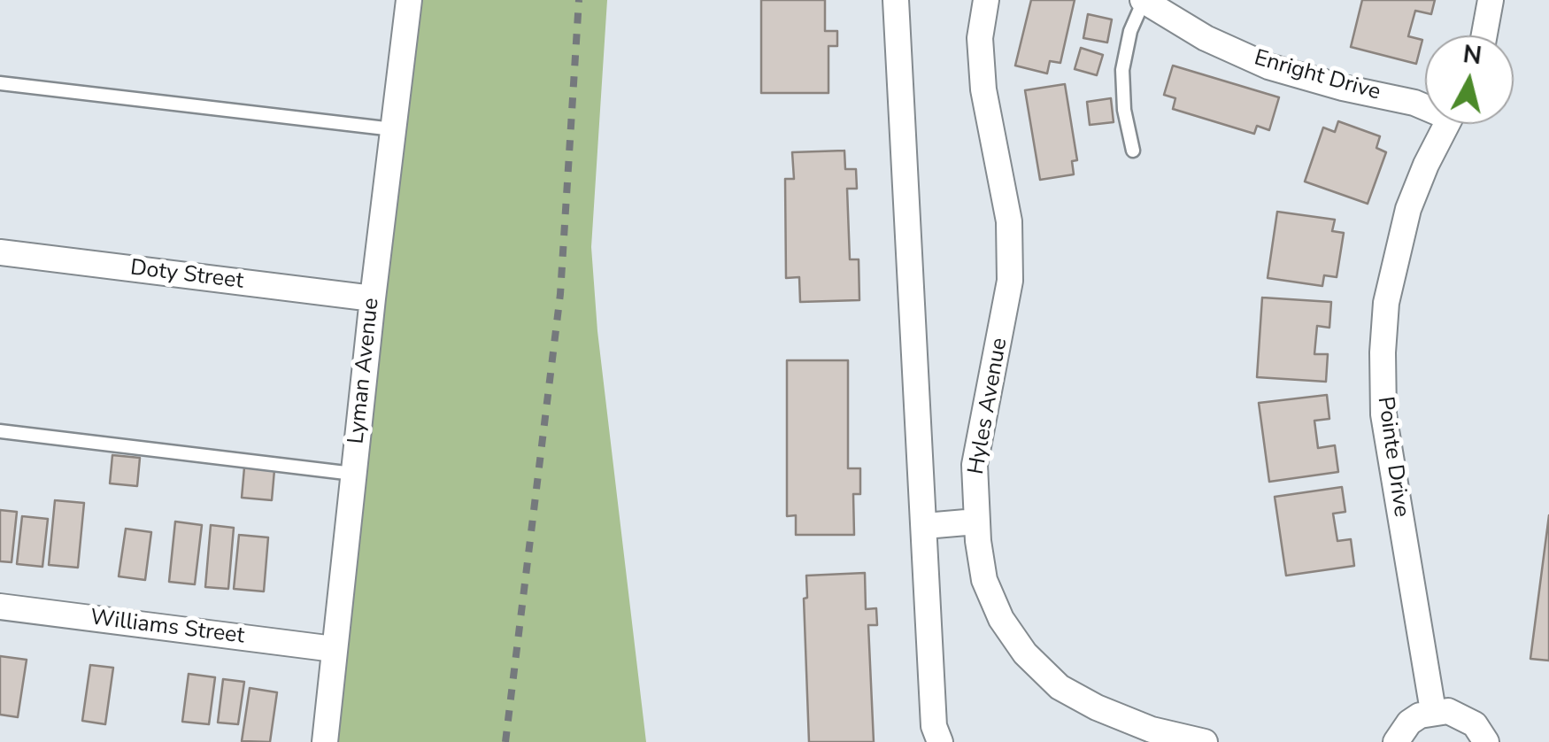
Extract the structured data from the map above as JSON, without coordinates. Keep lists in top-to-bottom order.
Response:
{
  "streets": {
    "street": [
      "Enright Drive",
      "Doty Street",
      "Lyman Avenue",
      "Hyles Avenue",
      "Pointe Drive",
      "Williams Street"
    ]
  },
  "crossings": [
    ["Doty Street", "Lyman Avenue"],
    ["Lyman Avenue", "Williams Street"]
  ],
  "north": "top"
}
